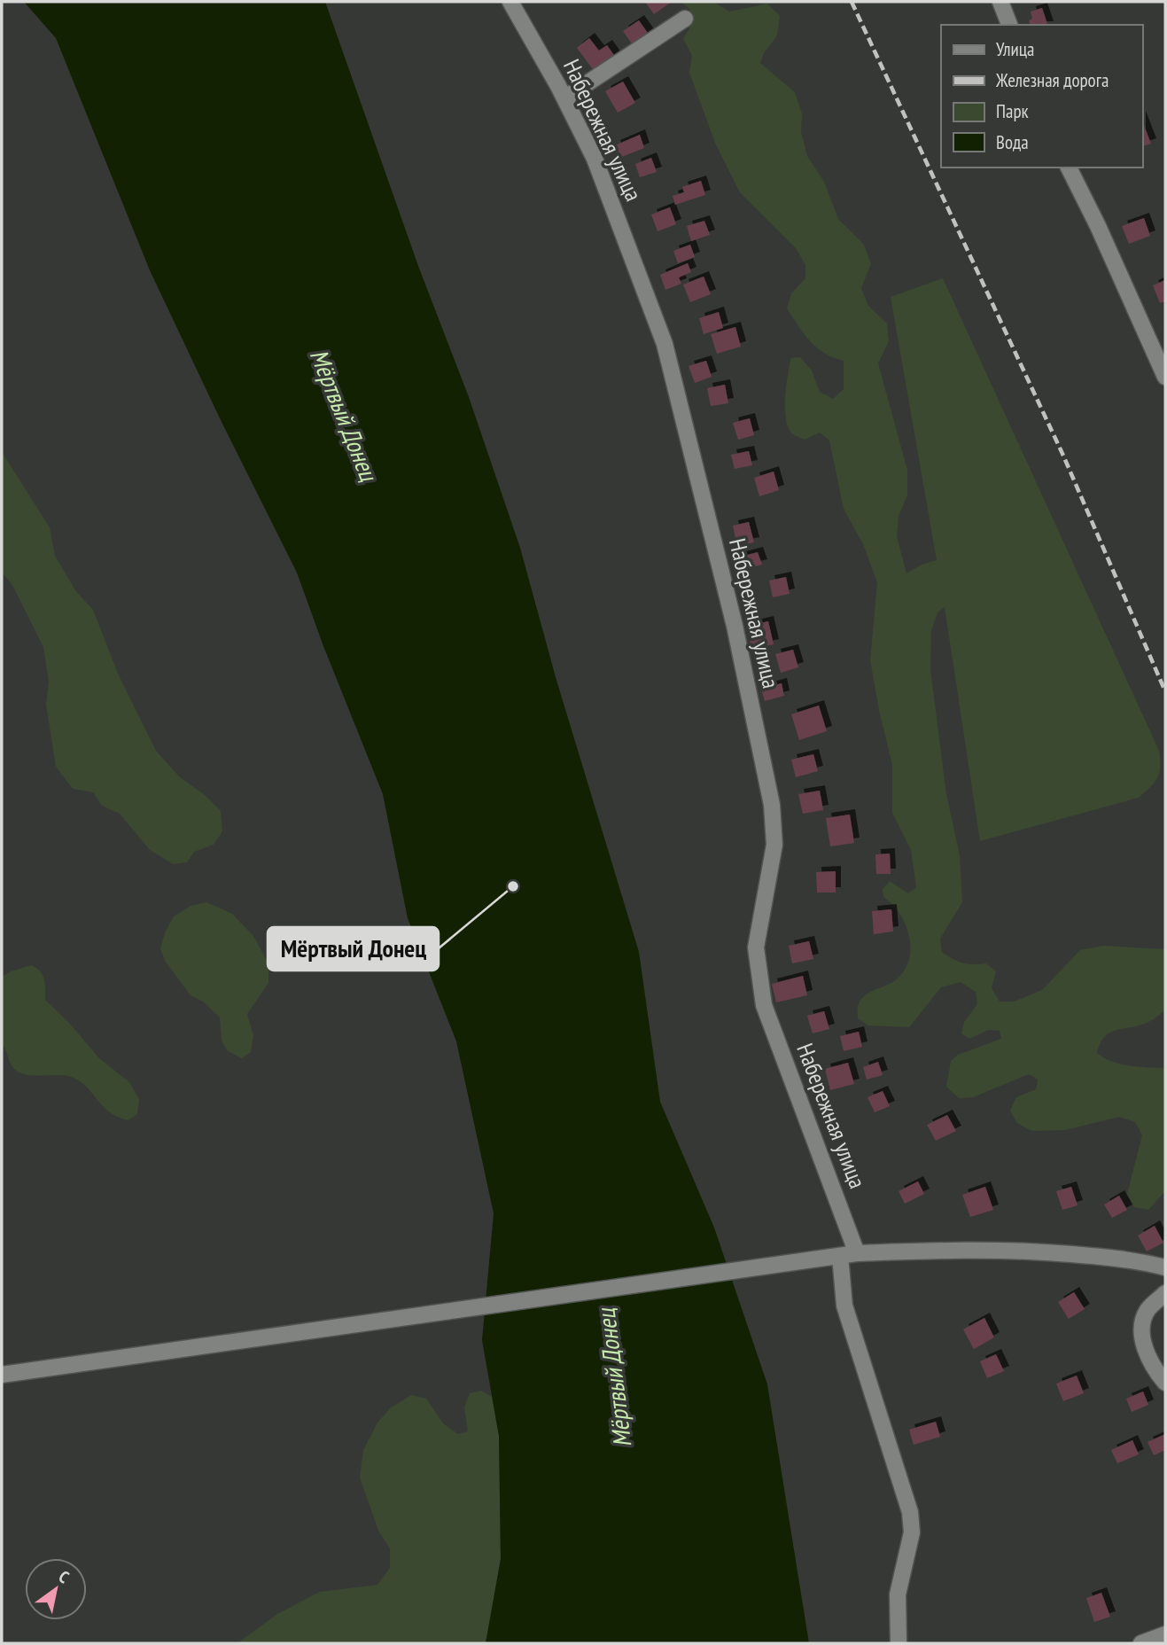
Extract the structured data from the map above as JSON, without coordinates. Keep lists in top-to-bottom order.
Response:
{
  "streets": {
    "street": ["Набережная улица"]
  },
  "water": ["Мёртвый Донец"],
  "places": ["Мёртвый Донец"],
  "legend": [
    "Улица",
    "Железная дорога",
    "Парк",
    "Вода"
  ],
  "north": "top right"
}
